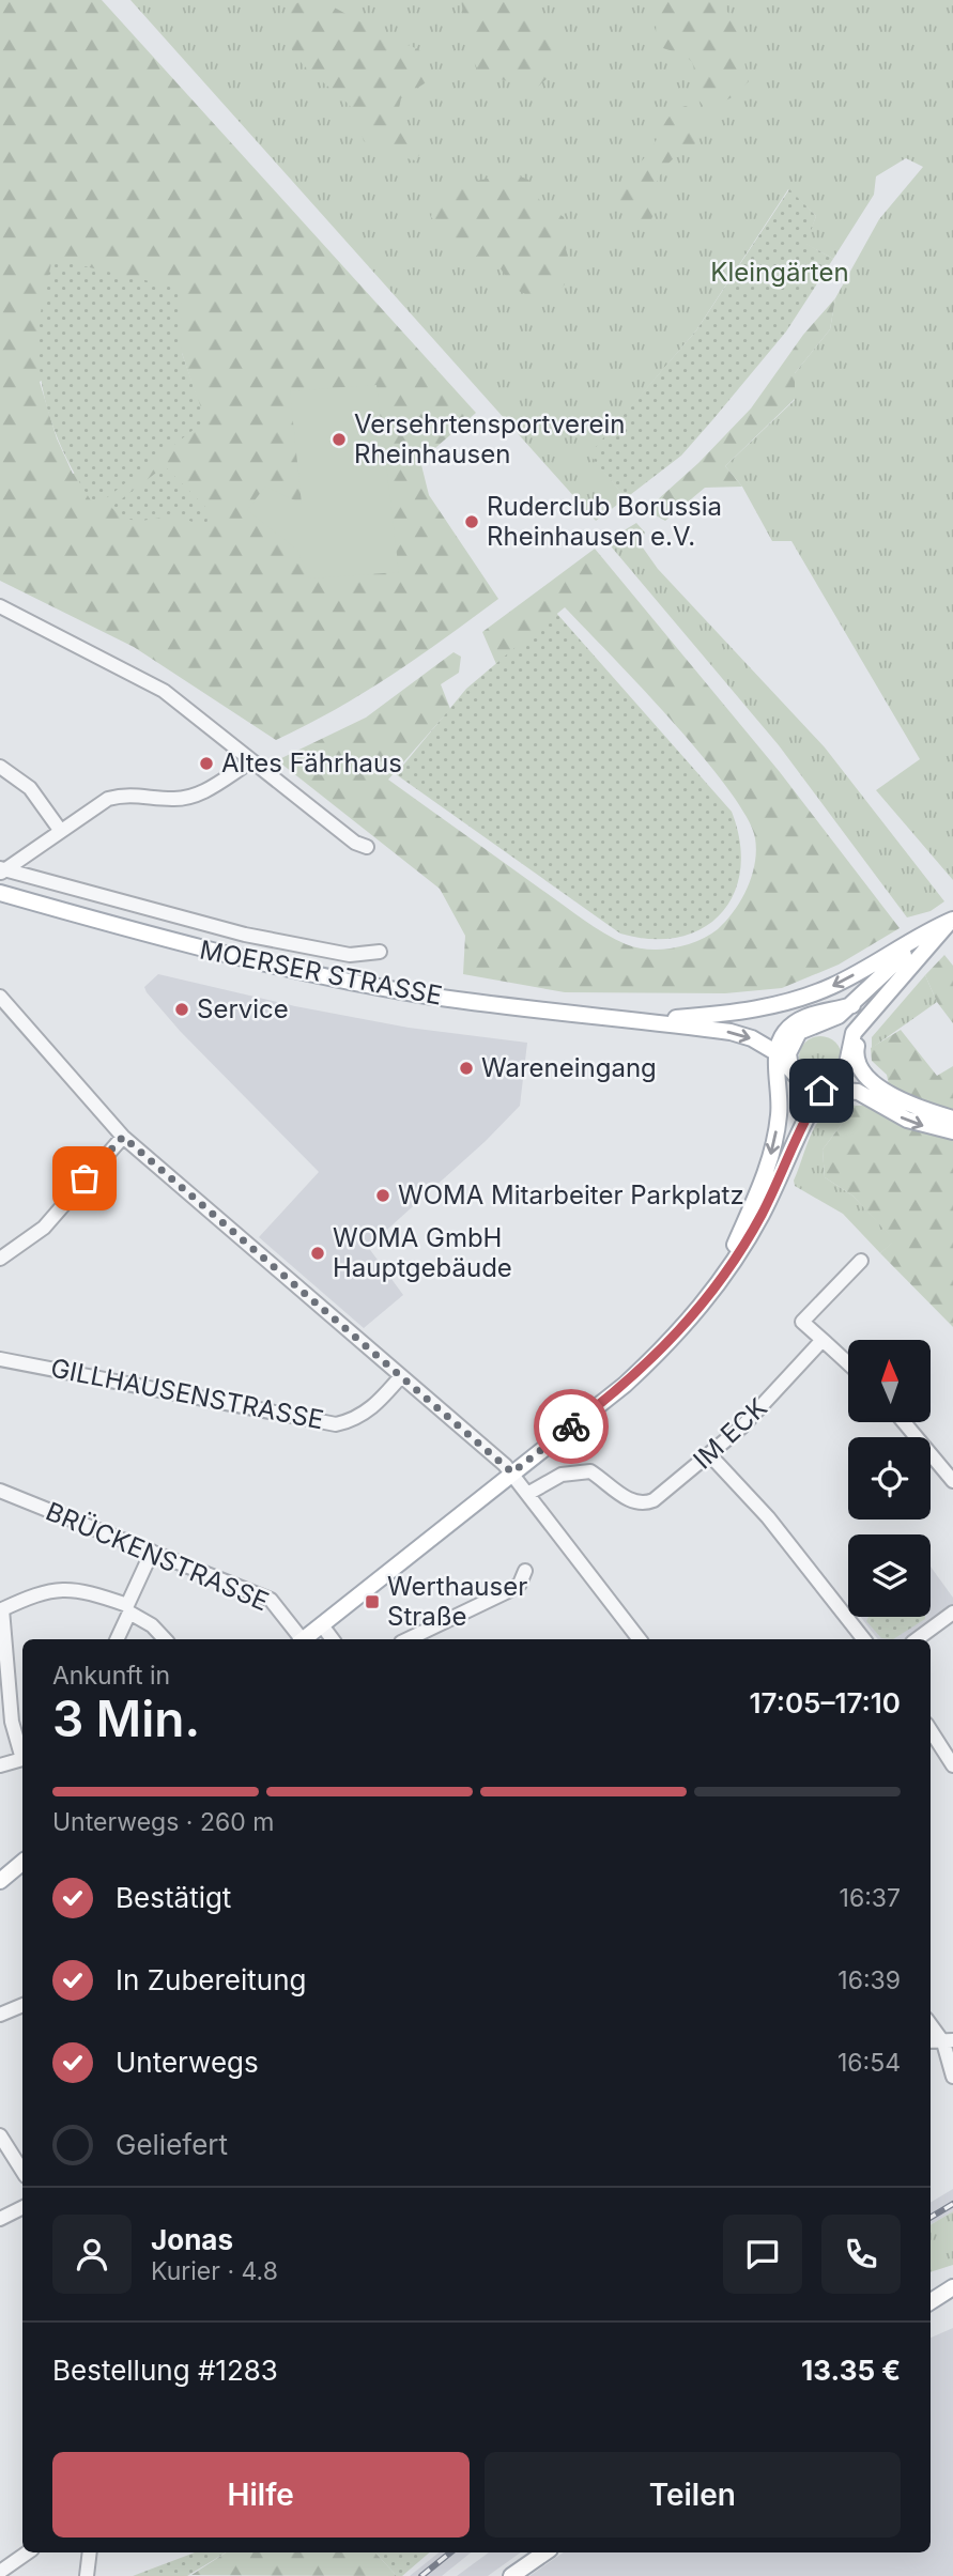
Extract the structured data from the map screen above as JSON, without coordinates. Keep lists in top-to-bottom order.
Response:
{
  "streets": {
    "main road": ["MOERSER STRASSE"],
    "street": ["GILLHAUSENSTRASSE", "IM ECK", "BRÜCKENSTRASSE"]
  },
  "parks": ["Kleingärten"],
  "places": {
    "other": [
      "Versehrtensportverein Rheinhausen",
      "Ruderclub Borussia Rheinhausen e.V.",
      "Altes Fährhaus",
      "Service",
      "Wareneingang",
      "WOMA Mitarbeiter Parkplatz",
      "WOMA GmbH Hauptgebäude"
    ],
    "transit": ["Werthauser Straße"]
  },
  "north": "top",
  "page": {
    "heading": ["3 Min.", "Ankunft in", "17:05–17:10"],
    "panel": [
      "Jonas",
      "Kurier · 4.8",
      "Bestellung #1283",
      "13.35 €"
    ],
    "bar": "Unterwegs · 260 m",
    "list": [
      ["Bestätigt", "16:37"],
      ["In Zubereitung", "16:39"],
      ["Unterwegs", "16:54"],
      "Geliefert"
    ],
    "buttons": ["Hilfe", "Teilen"]
  }
}
